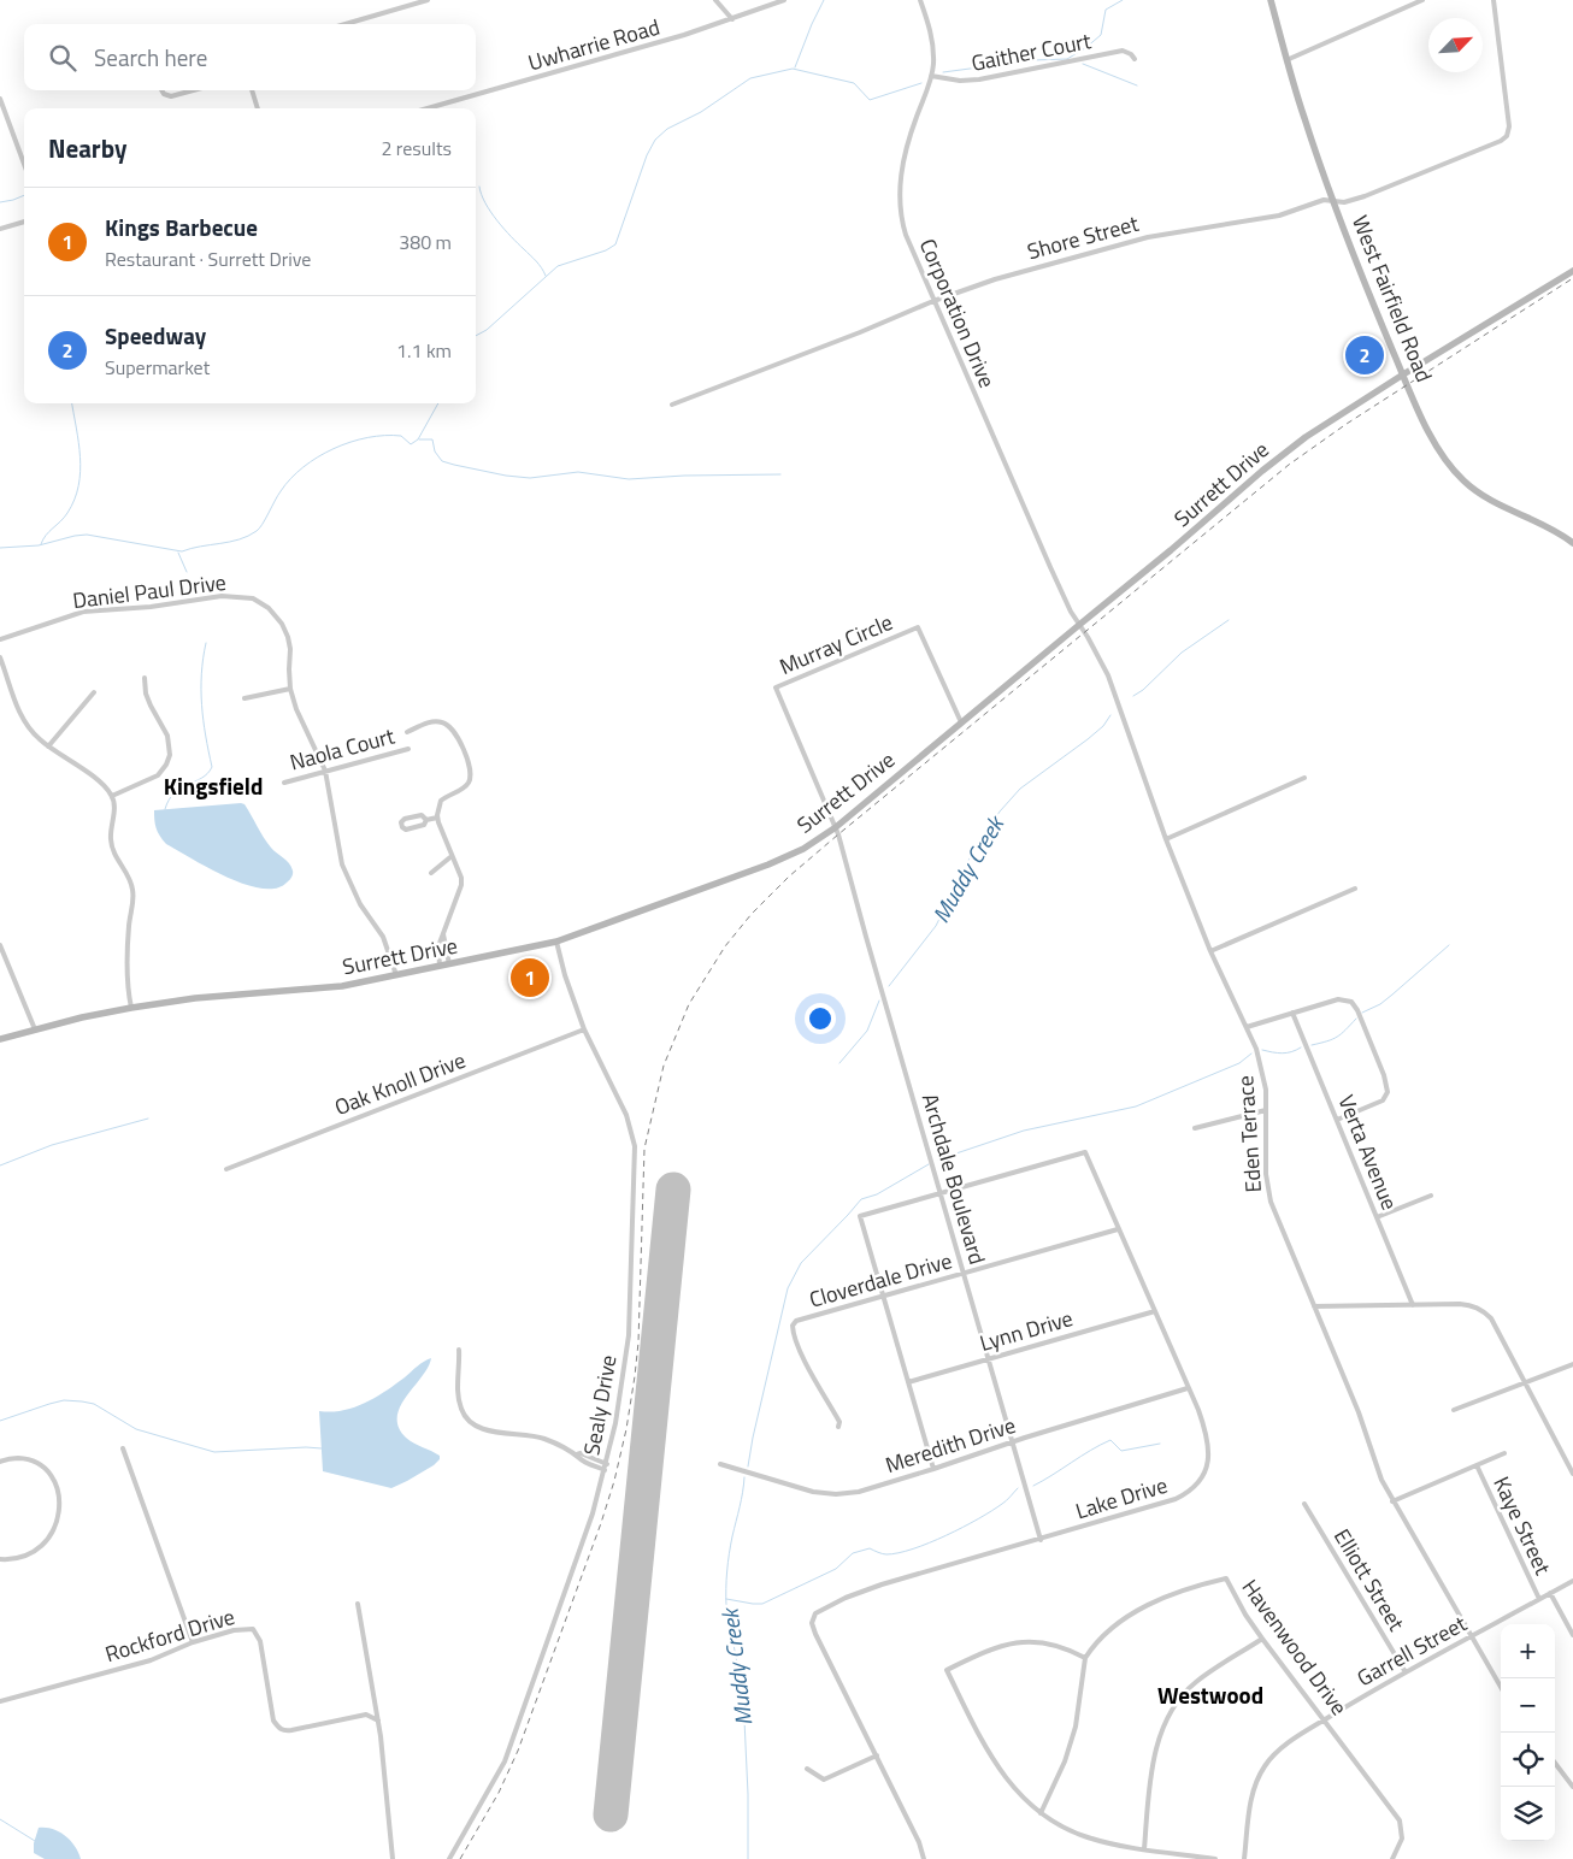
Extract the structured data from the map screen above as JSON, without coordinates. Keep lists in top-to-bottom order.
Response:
{
  "streets": {
    "street": [
      "Uwharrie Road",
      "Gaither Court",
      "Shore Street",
      "West Fairfield Road",
      "Corporation Drive",
      "Surrett Drive",
      "Daniel Paul Drive",
      "Murray Circle",
      "Naola Court",
      "Oak Knoll Drive",
      "Eden Terrace",
      "Verta Avenue",
      "Archdale Boulevard",
      "Cloverdale Drive",
      "Lynn Drive",
      "Sealy Drive",
      "Meredith Drive",
      "Lake Drive",
      "Kaye Street",
      "Elliott Street",
      "Rockford Drive",
      "Havenwood Drive",
      "Garrell Street"
    ]
  },
  "crossings": [
    ["Gaither Court", "Corporation Drive"],
    ["Shore Street", "West Fairfield Road"],
    ["Shore Street", "Corporation Drive"],
    ["West Fairfield Road", "Surrett Drive"],
    ["Corporation Drive", "Surrett Drive"],
    ["Corporation Drive", "Eden Terrace"],
    ["Surrett Drive", "Daniel Paul Drive"],
    ["Surrett Drive", "Murray Circle"],
    ["Surrett Drive", "Eden Terrace"],
    ["Surrett Drive", "Archdale Boulevard"],
    ["Surrett Drive", "Sealy Drive"],
    ["Daniel Paul Drive", "Naola Court"],
    ["Murray Circle", "Archdale Boulevard"],
    ["Oak Knoll Drive", "Sealy Drive"],
    ["Eden Terrace", "Garrell Street"],
    ["Archdale Boulevard", "Cloverdale Drive"],
    ["Archdale Boulevard", "Lynn Drive"],
    ["Archdale Boulevard", "Meredith Drive"],
    ["Archdale Boulevard", "Lake Drive"],
    ["Cloverdale Drive", "Lake Drive"],
    ["Lynn Drive", "Lake Drive"],
    ["Meredith Drive", "Lake Drive"],
    ["Kaye Street", "Garrell Street"],
    ["Elliott Street", "Garrell Street"],
    ["Havenwood Drive", "Garrell Street"]
  ],
  "districts": ["Kingsfield", "Westwood"],
  "water": ["Muddy Creek"],
  "north": "top right",
  "page": {
    "search": "Search here",
    "heading": ["Nearby", "2 results"],
    "list": [
      {
        "mark": "1",
        "name": "Kings Barbecue",
        "note": "Restaurant · Surrett Drive",
        "value": "380 m"
      },
      {
        "mark": "2",
        "name": "Speedway",
        "note": "Supermarket",
        "value": "1.1 km"
      }
    ],
    "pins": ["2", "1"],
    "map_buttons": ["+", "−"]
  }
}
